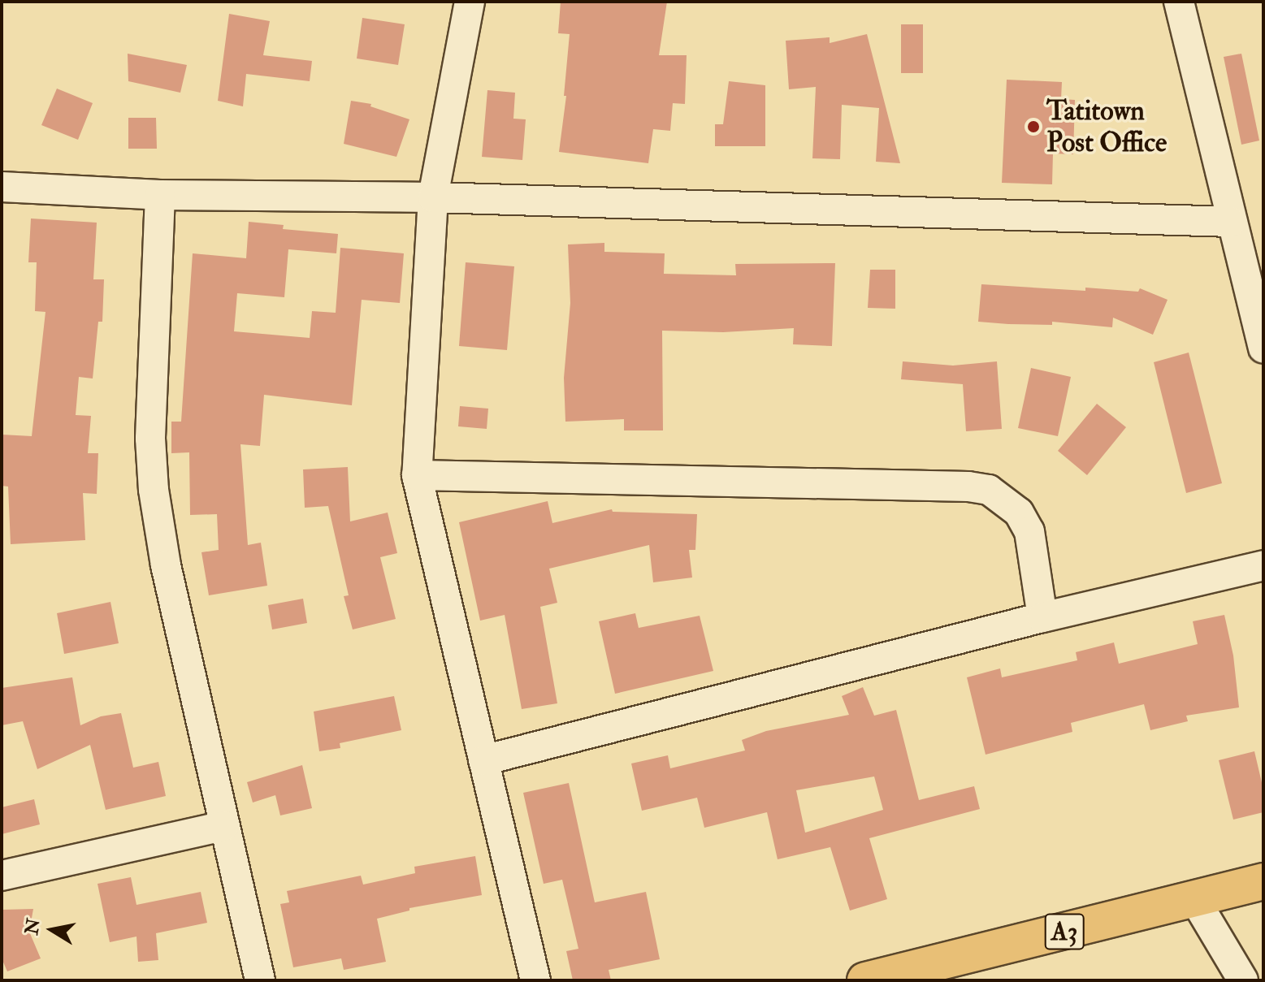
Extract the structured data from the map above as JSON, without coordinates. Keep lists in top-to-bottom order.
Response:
{
  "streets": {
    "highway": ["A3"]
  },
  "places": ["Tatitown Post Office"],
  "north": "left"
}
